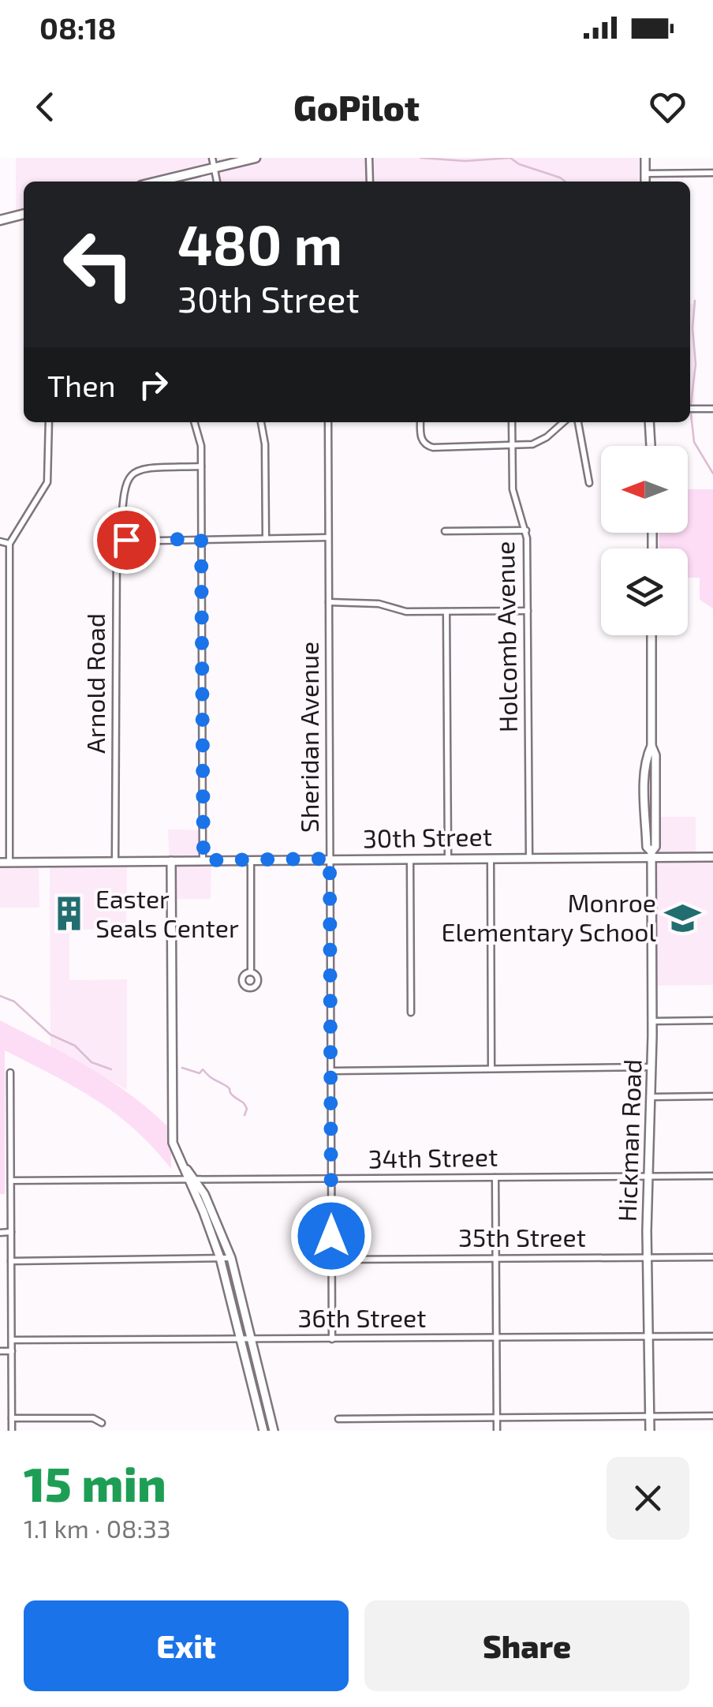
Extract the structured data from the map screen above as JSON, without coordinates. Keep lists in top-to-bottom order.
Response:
{
  "streets": {
    "street": [
      "Holcomb Avenue",
      "Arnold Road",
      "Sheridan Avenue",
      "30th Street",
      "Hickman Road",
      "34th Street",
      "35th Street",
      "36th Street"
    ]
  },
  "crossings": [
    ["Holcomb Avenue", "30th Street"],
    ["Arnold Road", "30th Street"],
    ["Sheridan Avenue", "30th Street"],
    ["Sheridan Avenue", "34th Street"],
    ["Sheridan Avenue", "35th Street"],
    ["Sheridan Avenue", "36th Street"],
    ["30th Street", "Hickman Road"],
    ["Hickman Road", "34th Street"],
    ["Hickman Road", "35th Street"],
    ["Hickman Road", "36th Street"]
  ],
  "places": {
    "building": ["Easter Seals Center"],
    "school or university": ["Monroe Elementary School"]
  },
  "north": "left",
  "page": {
    "status": "08:18",
    "header": "GoPilot",
    "turn": ["480 m", "30th Street"],
    "then": "Then",
    "heading": ["15 min", "1.1 km · 08:33"],
    "buttons": ["Exit", "Share"]
  }
}
